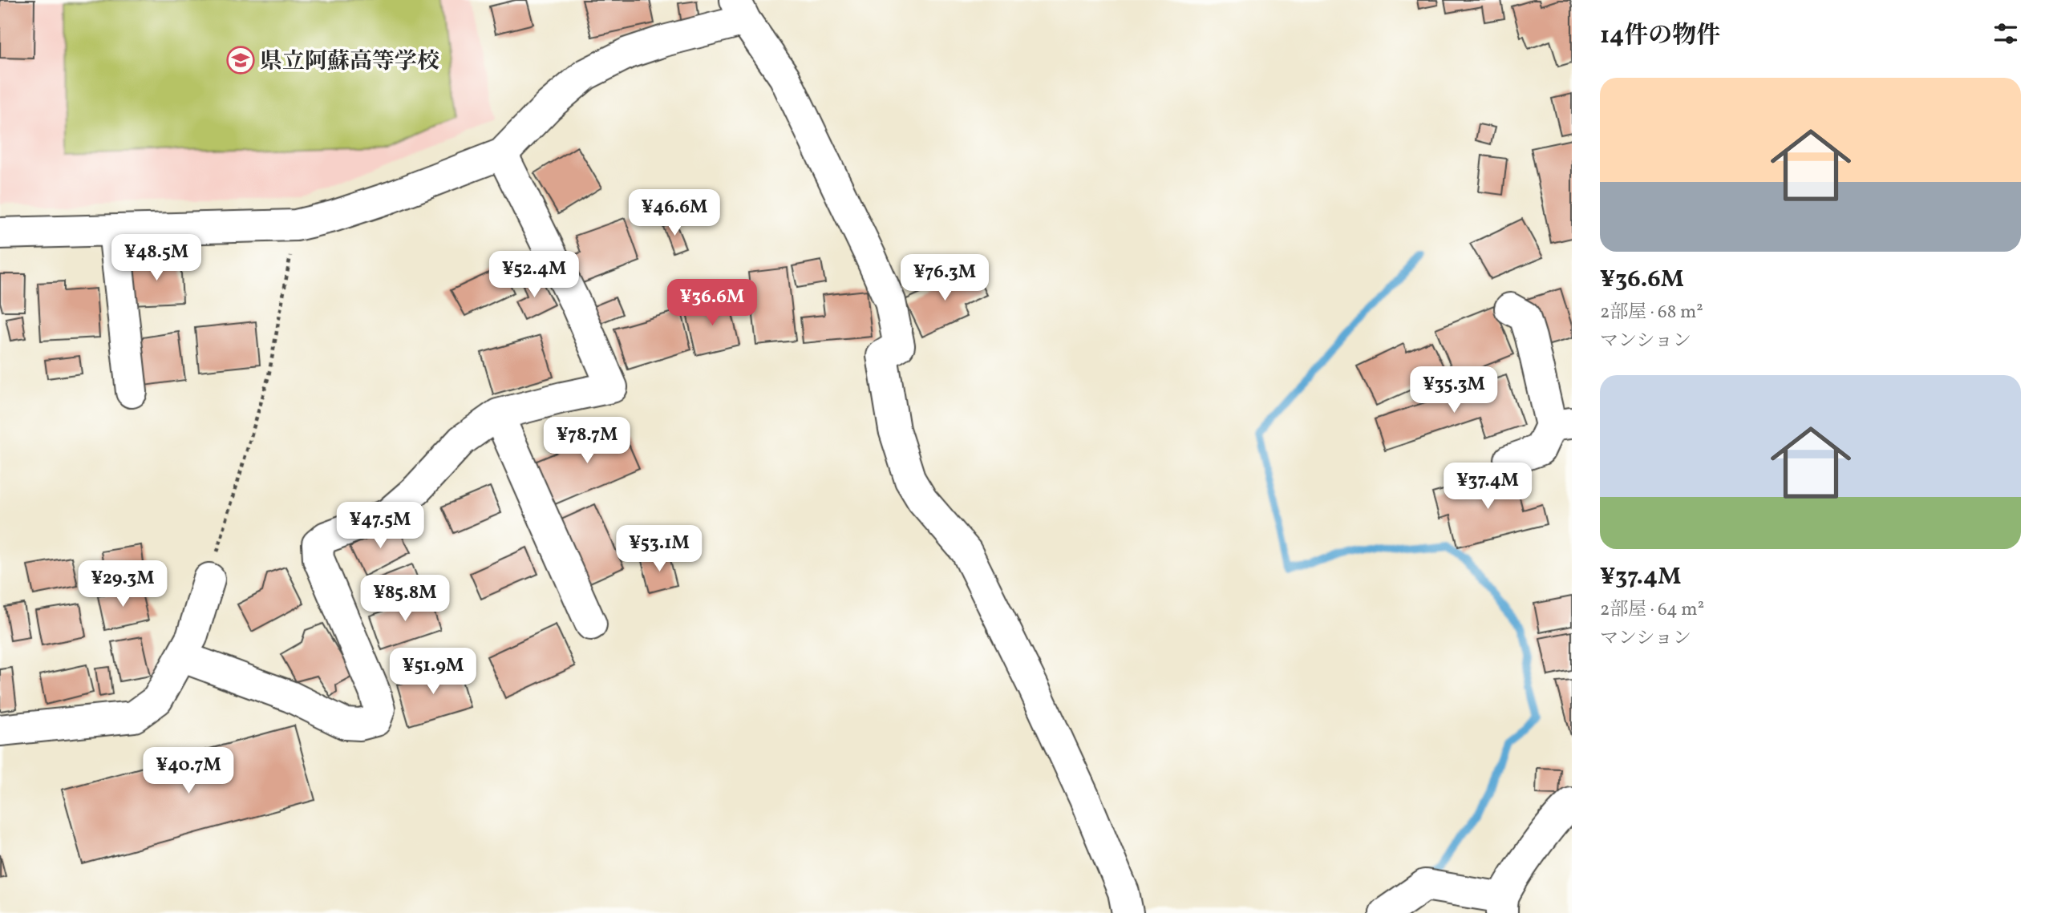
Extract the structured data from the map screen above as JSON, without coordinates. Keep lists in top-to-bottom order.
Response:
{
  "places": {
    "school or university": ["県立阿蘇高等学校"]
  },
  "page": {
    "heading": "14件の物件",
    "list": [
      {
        "name": "¥36.6M",
        "note": "2部屋 · 68 m² · マンション"
      },
      {
        "name": "¥37.4M",
        "note": "2部屋 · 64 m² · マンション"
      }
    ],
    "price": [
      "¥46.6M",
      "¥48.5M",
      "¥52.4M",
      "¥76.3M",
      "¥36.6M",
      "¥35.3M",
      "¥78.7M",
      "¥37.4M",
      "¥47.5M",
      "¥53.1M",
      "¥29.3M",
      "¥85.8M",
      "¥51.9M",
      "¥40.7M"
    ]
  }
}
